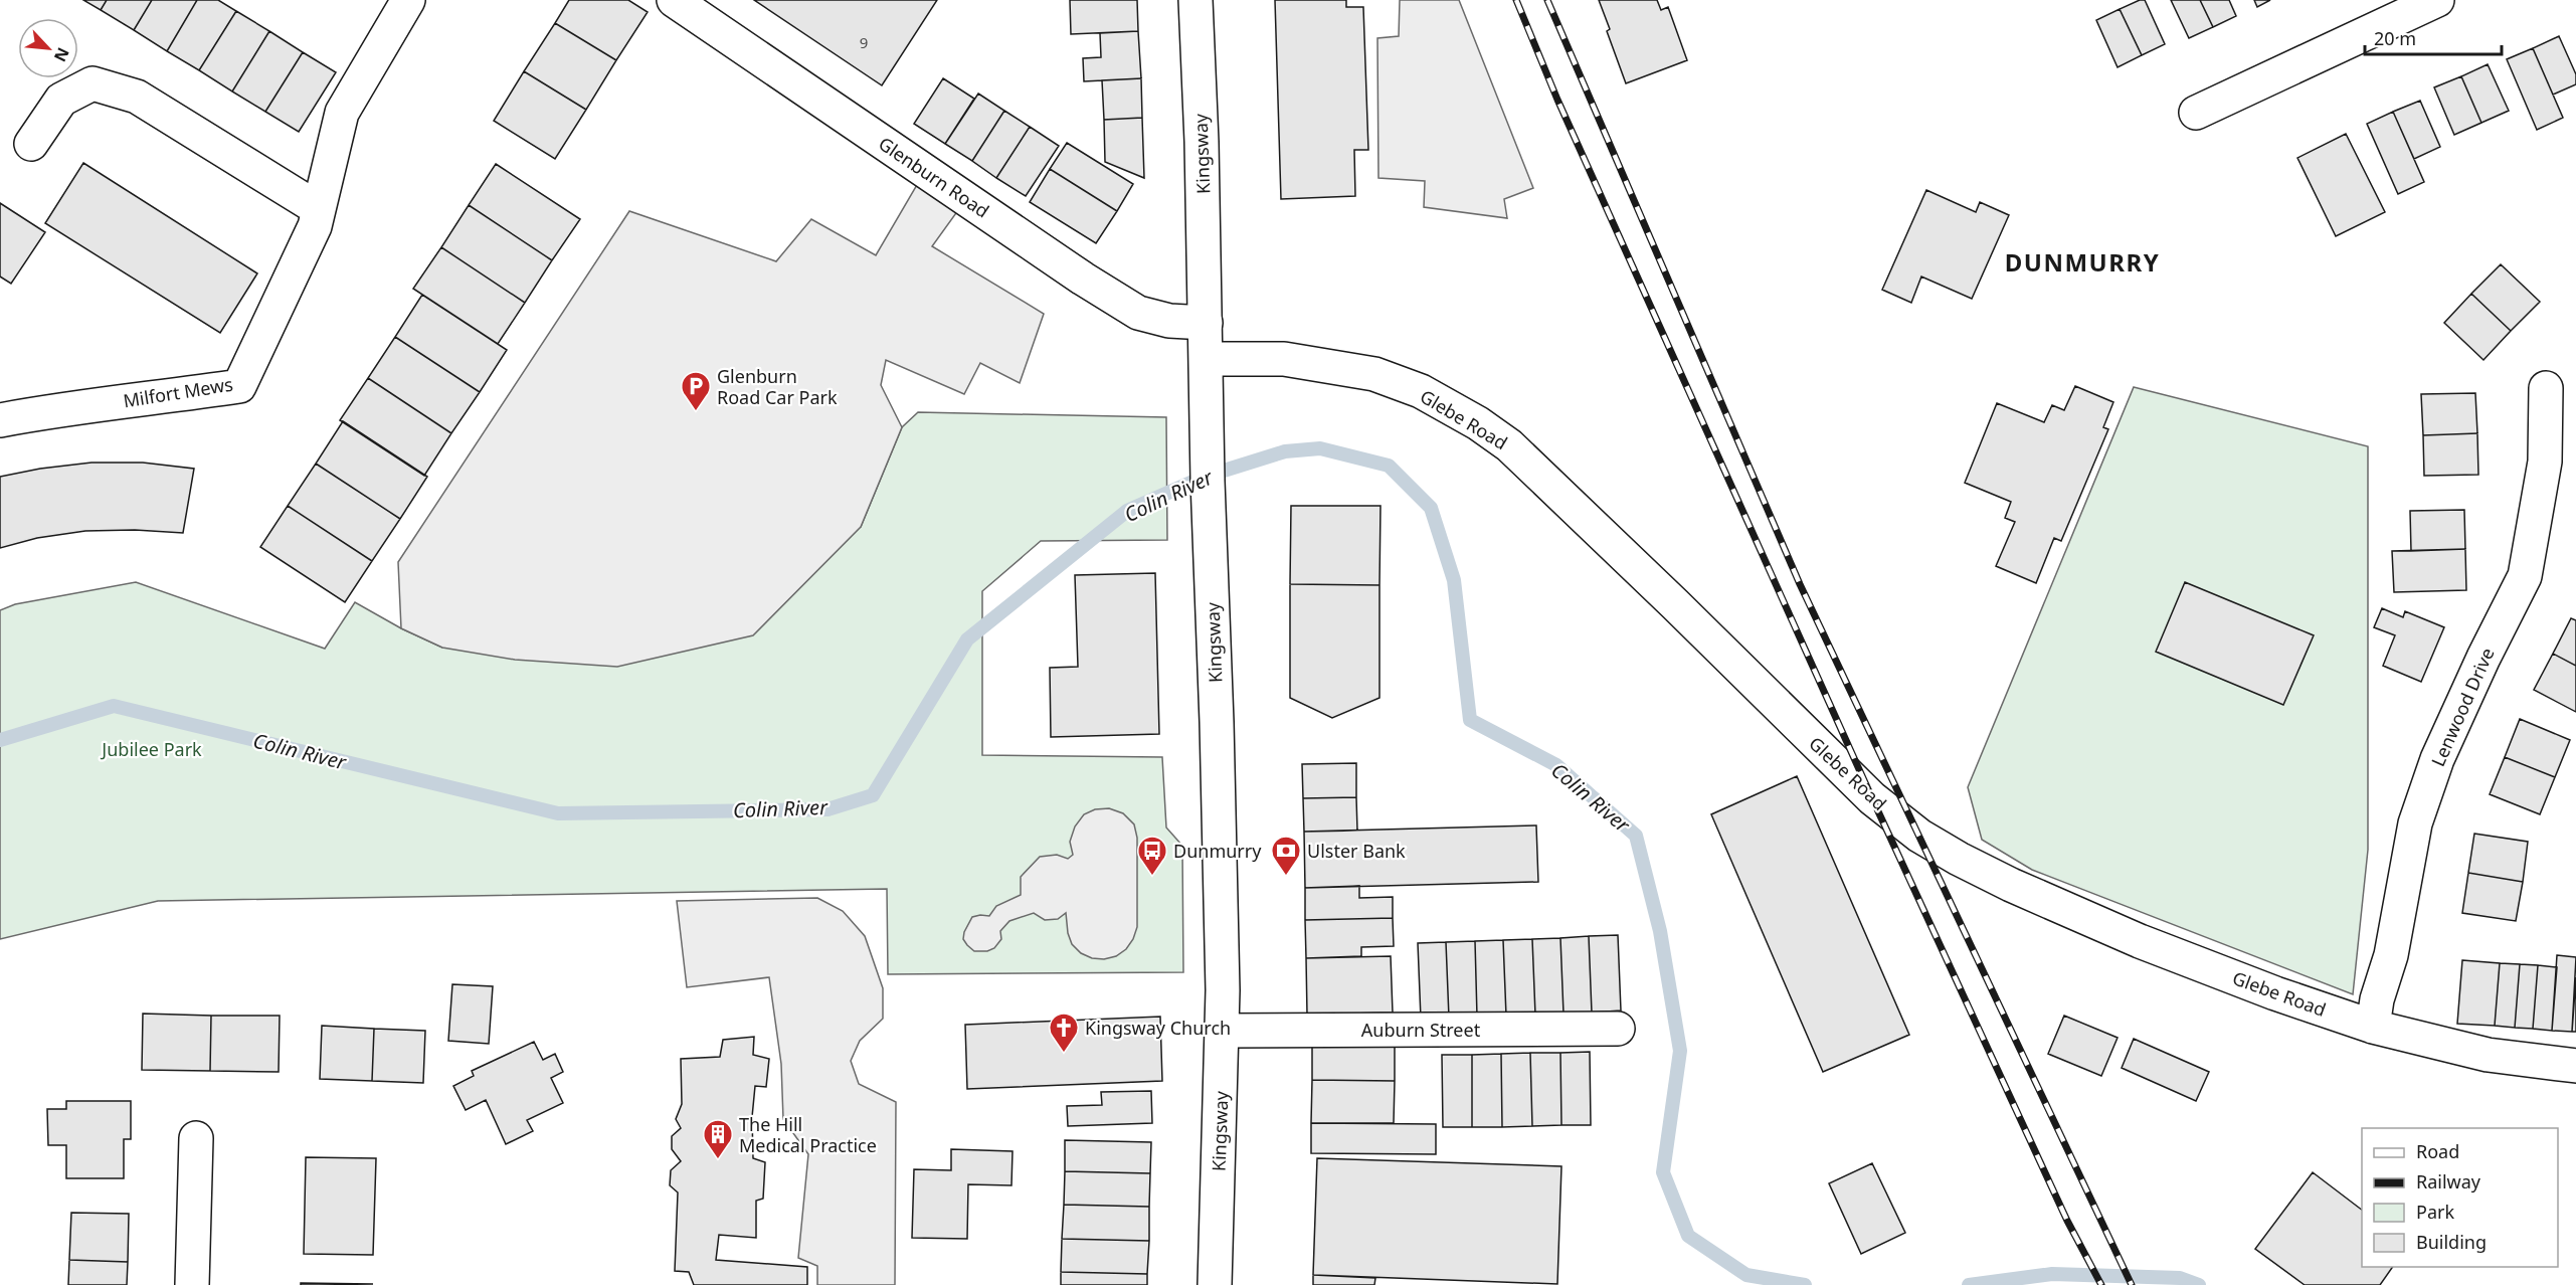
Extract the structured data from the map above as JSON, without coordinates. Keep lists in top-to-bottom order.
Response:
{
  "streets": {
    "street": [
      "Kingsway",
      "Glenburn Road",
      "Milfort Mews",
      "Glebe Road",
      "Lenwood Drive",
      "Auburn Street"
    ]
  },
  "crossings": [
    ["Kingsway", "Glenburn Road"],
    ["Kingsway", "Glebe Road"],
    ["Kingsway", "Auburn Street"],
    ["Glebe Road", "Lenwood Drive"]
  ],
  "districts": ["DUNMURRY"],
  "water": ["Colin River"],
  "parks": ["Jubilee Park"],
  "places": {
    "parking": ["Glenburn Road Car Park"],
    "bus stop": ["Dunmurry"],
    "bank": ["Ulster Bank"],
    "church": ["Kingsway Church"],
    "building": ["The Hill Medical Practice"]
  },
  "house_numbers": ["9"],
  "legend": [
    "Road",
    "Railway",
    "Park",
    "Building"
  ],
  "scale_bar": "20 m",
  "north": "bottom right"
}
